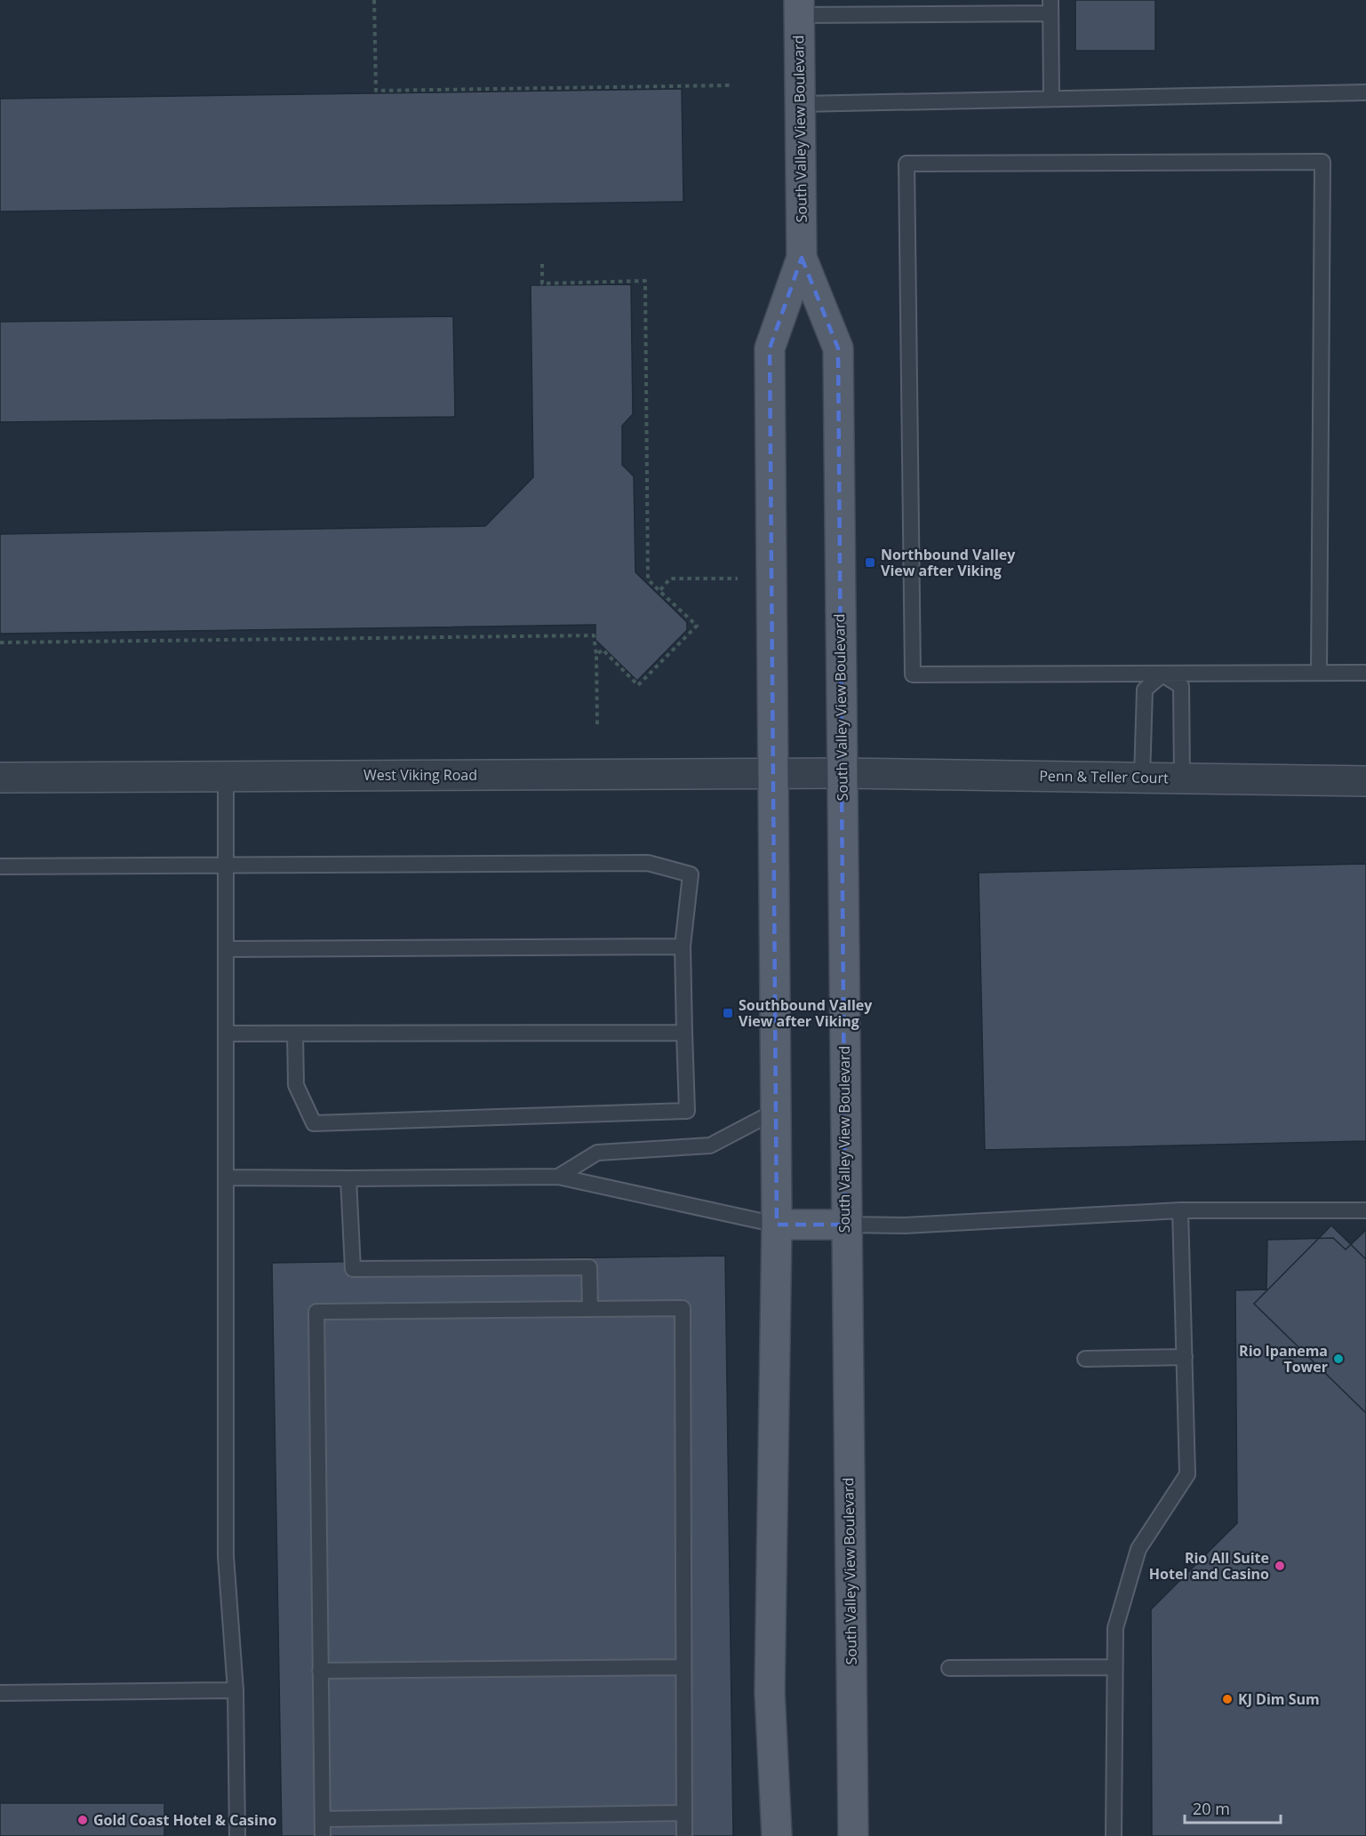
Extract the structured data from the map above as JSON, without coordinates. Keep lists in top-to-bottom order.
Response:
{
  "streets": {
    "main road": ["South Valley View Boulevard"],
    "street": ["West Viking Road", "Penn & Teller Court"]
  },
  "crossings": [
    ["South Valley View Boulevard", "West Viking Road"],
    ["South Valley View Boulevard", "Penn & Teller Court"],
    ["West Viking Road", "Penn & Teller Court"]
  ],
  "places": {
    "transit": ["Northbound Valley View after Viking", "Southbound Valley View after Viking"],
    "other": [
      "Rio Ipanema Tower",
      "Rio All Suite Hotel and Casino",
      "KJ Dim Sum",
      "Gold Coast Hotel & Casino"
    ]
  },
  "scale_bar": "20 m"
}
